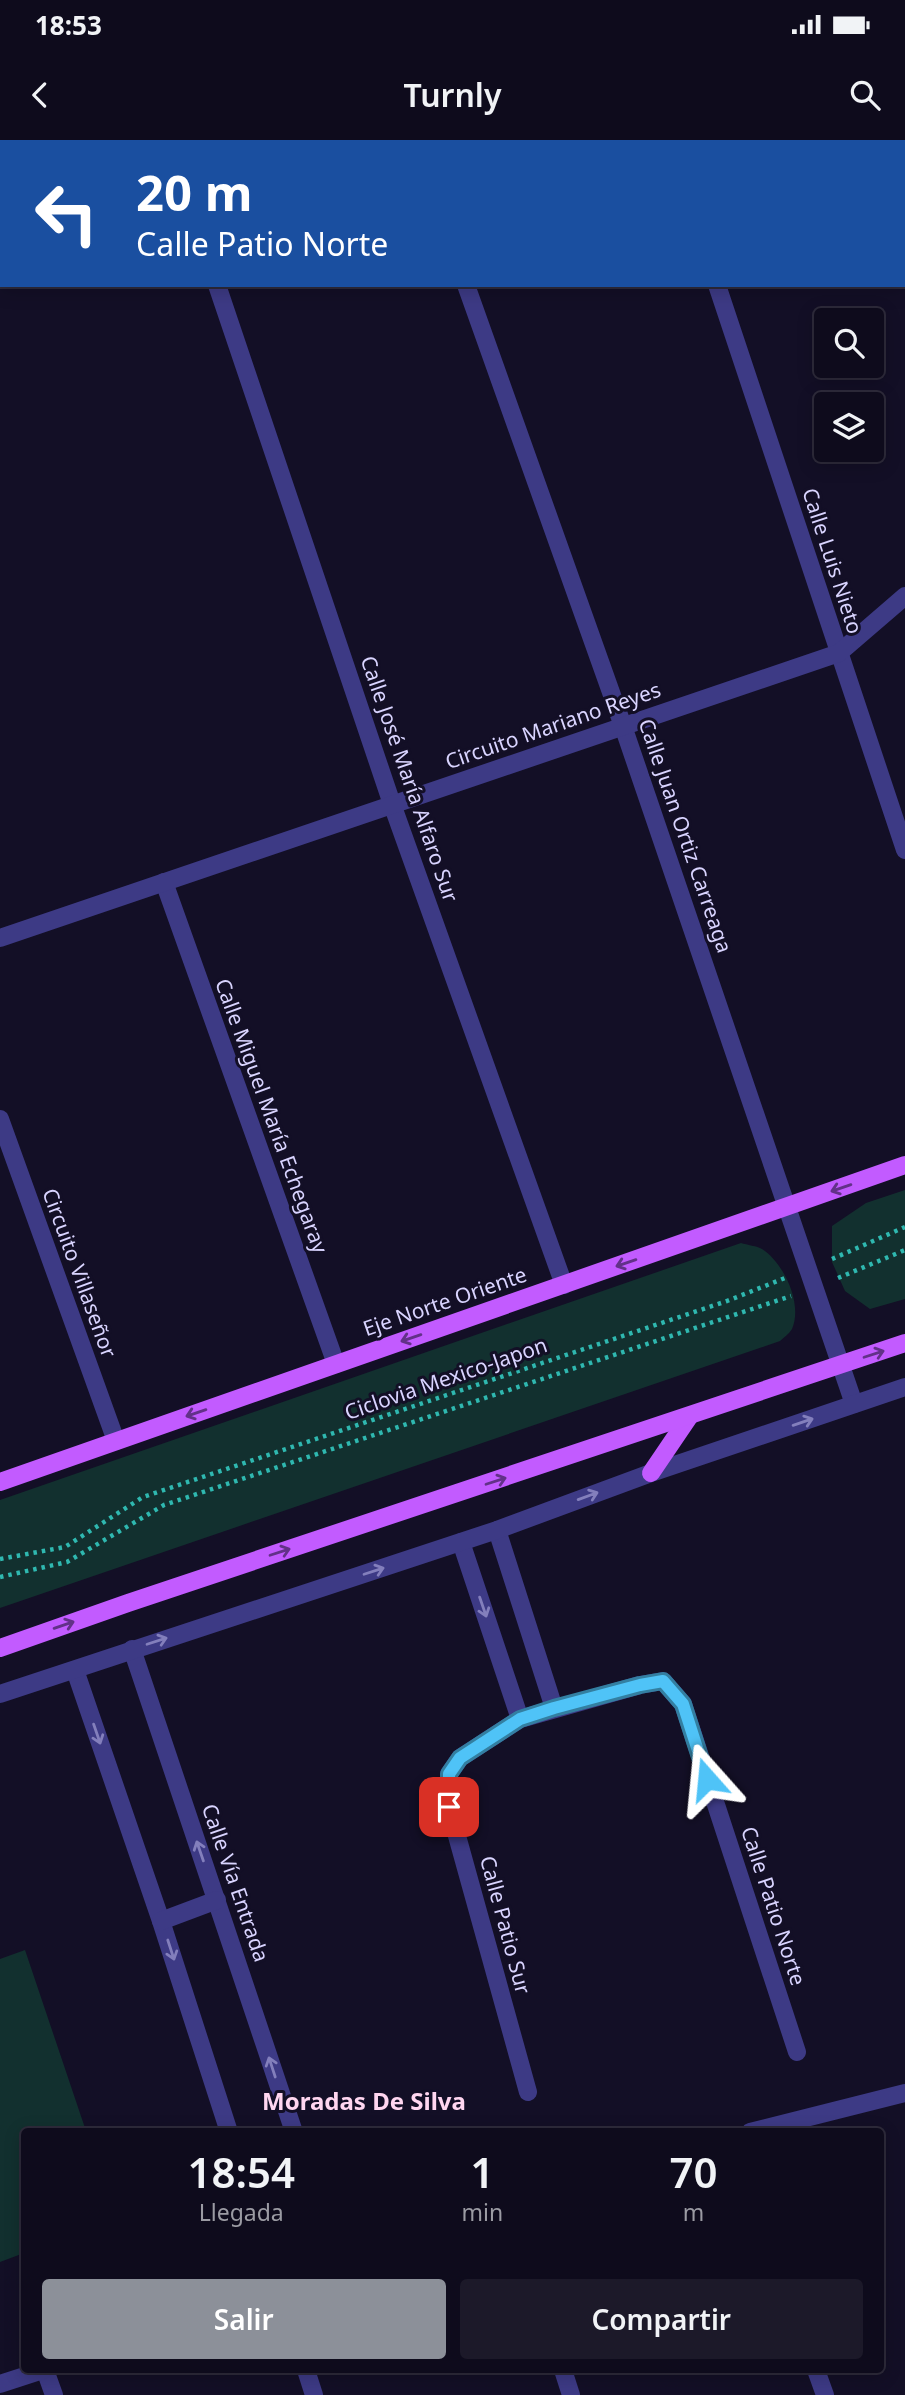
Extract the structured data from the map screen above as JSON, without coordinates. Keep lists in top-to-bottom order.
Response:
{
  "streets": {
    "main road": ["Eje Norte Oriente"],
    "street": [
      "Calle Luis Nieto",
      "Circuito Mariano Reyes",
      "Calle José María Alfaro Sur",
      "Calle Juan Ortiz Carreaga",
      "Calle Miguel María Echegaray",
      "Circuito Villaseñor",
      "Calle Vía Entrada",
      "Calle Patio Norte",
      "Calle Patio Sur"
    ],
    "path": ["Ciclovia Mexico-Japon"]
  },
  "crossings": [
    ["Calle Luis Nieto", "Circuito Mariano Reyes"],
    ["Circuito Mariano Reyes", "Calle José María Alfaro Sur"],
    ["Circuito Mariano Reyes", "Calle Juan Ortiz Carreaga"],
    ["Circuito Mariano Reyes", "Calle Miguel María Echegaray"],
    ["Calle José María Alfaro Sur", "Eje Norte Oriente"],
    ["Calle Juan Ortiz Carreaga", "Eje Norte Oriente"],
    ["Calle Juan Ortiz Carreaga", "Ciclovia Mexico-Japon"],
    ["Calle Miguel María Echegaray", "Eje Norte Oriente"],
    ["Circuito Villaseñor", "Eje Norte Oriente"],
    ["Calle Patio Norte", "Calle Patio Sur"]
  ],
  "one_way": ["Eje Norte Oriente"],
  "districts": ["Moradas De Silva"],
  "page": {
    "status": "18:53",
    "header": "Turnly",
    "turn": ["20 m", "Calle Patio Norte"],
    "eta": [
      "18:54",
      "Llegada",
      "1",
      "min",
      "70",
      "m"
    ],
    "buttons": ["Salir", "Compartir"]
  }
}
